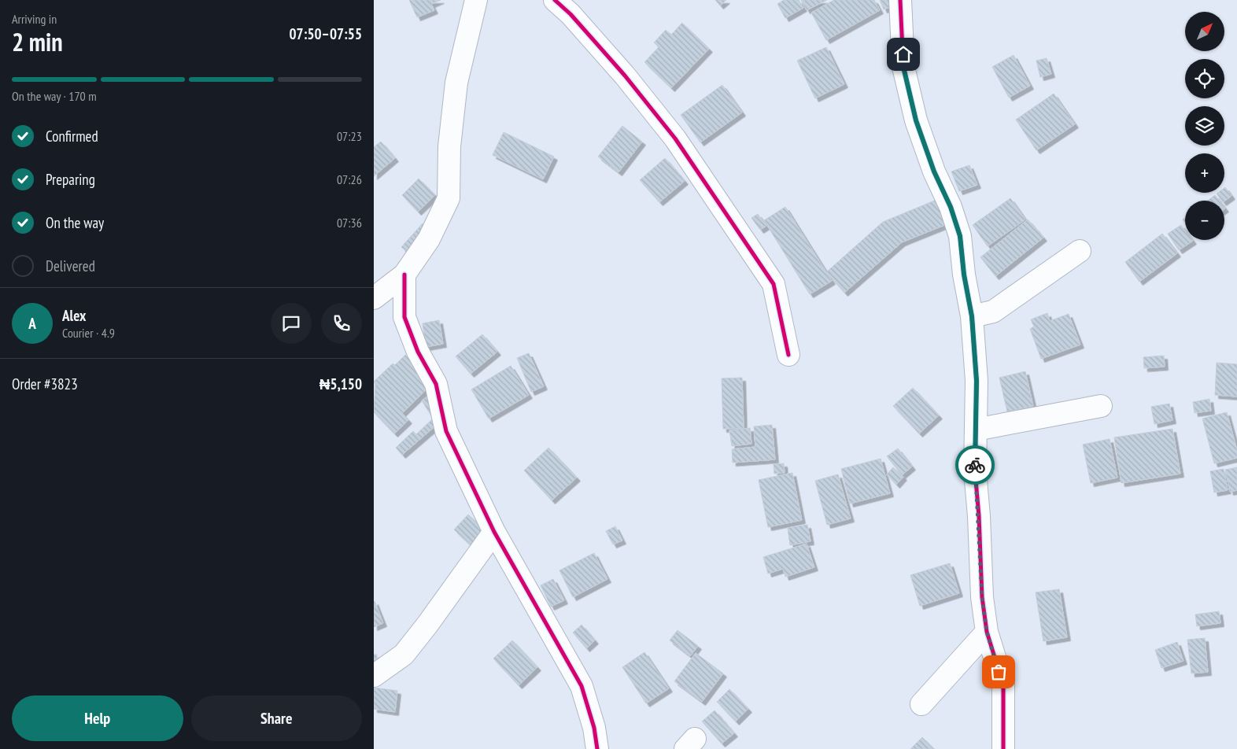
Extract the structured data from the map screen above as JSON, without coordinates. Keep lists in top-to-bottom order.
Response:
{
  "north": "top right",
  "page": {
    "heading": ["2 min", "Arriving in", "07:50–07:55"],
    "panel": [
      "Alex",
      "Courier · 4.9",
      "Order #3823",
      "₦5,150"
    ],
    "map_buttons": ["+", "−"],
    "bar": "On the way · 170 m",
    "list": [
      ["Confirmed", "07:23"],
      ["Preparing", "07:26"],
      ["On the way", "07:36"],
      "Delivered"
    ],
    "round": "A",
    "buttons": ["Help", "Share"]
  }
}
